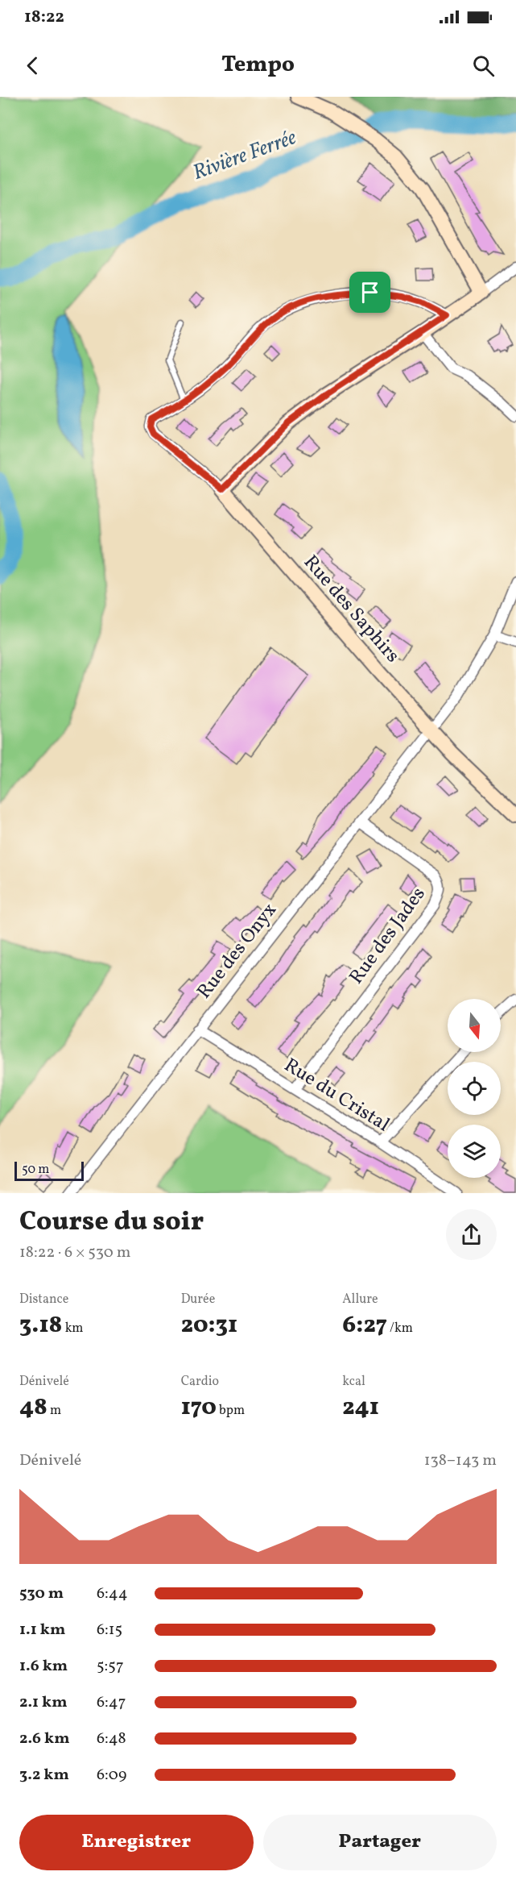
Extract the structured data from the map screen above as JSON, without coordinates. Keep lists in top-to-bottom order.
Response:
{
  "streets": {
    "street": [
      "Rue des Saphirs",
      "Rue des Jades",
      "Rue des Onyx",
      "Rue du Cristal"
    ]
  },
  "crossings": [
    ["Rue des Saphirs", "Rue des Onyx"],
    ["Rue des Jades", "Rue des Onyx"],
    ["Rue des Jades", "Rue du Cristal"],
    ["Rue des Onyx", "Rue du Cristal"]
  ],
  "water": ["Rivière Ferrée"],
  "scale_bar": "50 m",
  "north": "bottom",
  "page": {
    "status": "18:22",
    "header": "Tempo",
    "scale": "50 m",
    "heading": ["Course du soir", "18:22 · 6 × 530 m"],
    "stats": [
      ["Distance", "3.18 km"],
      ["Durée", "20:31"],
      ["Allure", "6:27 /km"],
      ["Dénivelé", "48 m"],
      ["Cardio", "170 bpm"],
      ["kcal", "241"]
    ],
    "chart": ["Dénivelé", "138–143 m"],
    "list": [
      {
        "name": "530 m",
        "note": "6:44"
      },
      {
        "name": "1.1 km",
        "note": "6:15"
      },
      {
        "name": "1.6 km",
        "note": "5:57"
      },
      {
        "name": "2.1 km",
        "note": "6:47"
      },
      {
        "name": "2.6 km",
        "note": "6:48"
      },
      {
        "name": "3.2 km",
        "note": "6:09"
      }
    ],
    "buttons": ["Enregistrer", "Partager"]
  }
}
